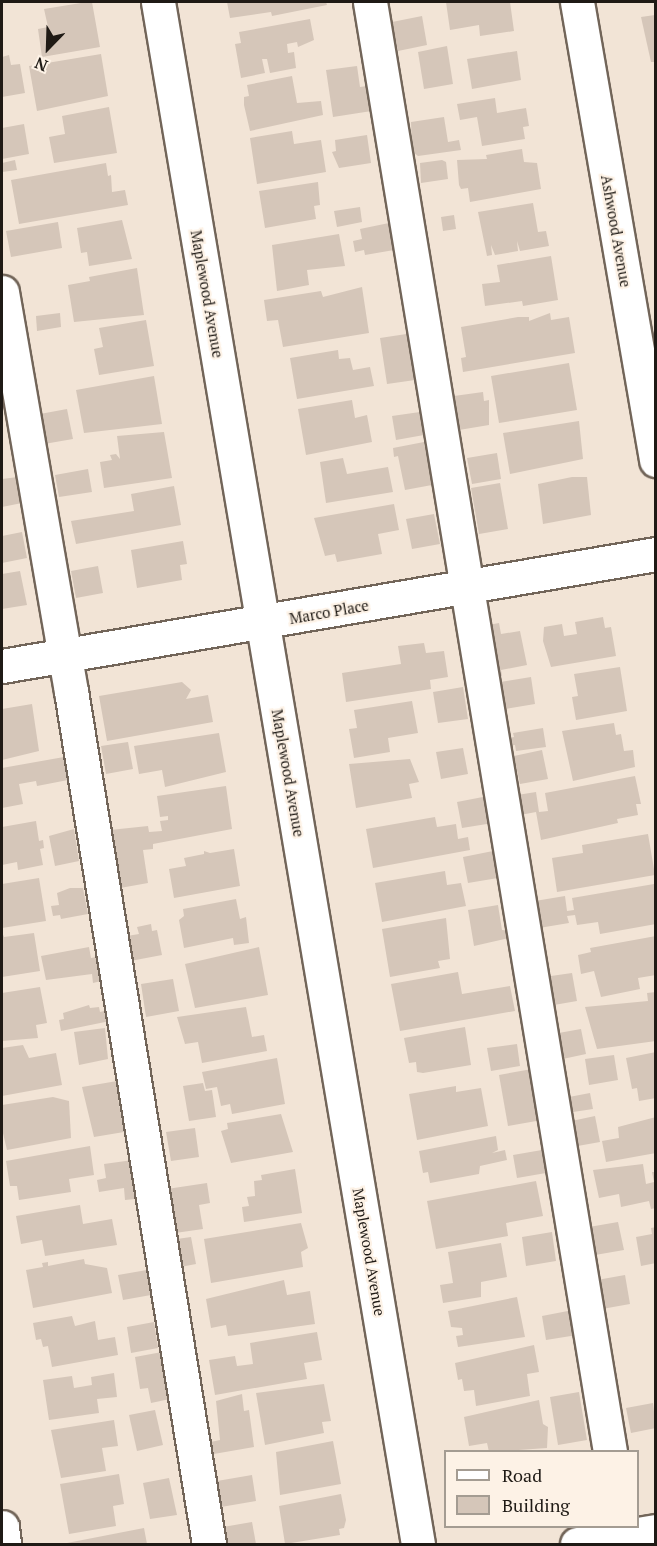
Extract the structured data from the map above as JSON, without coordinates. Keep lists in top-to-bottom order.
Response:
{
  "streets": {
    "street": ["Ashwood Avenue", "Maplewood Avenue", "Marco Place"]
  },
  "crossings": [
    ["Maplewood Avenue", "Marco Place"]
  ],
  "legend": ["Road", "Building"],
  "north": "bottom left"
}
